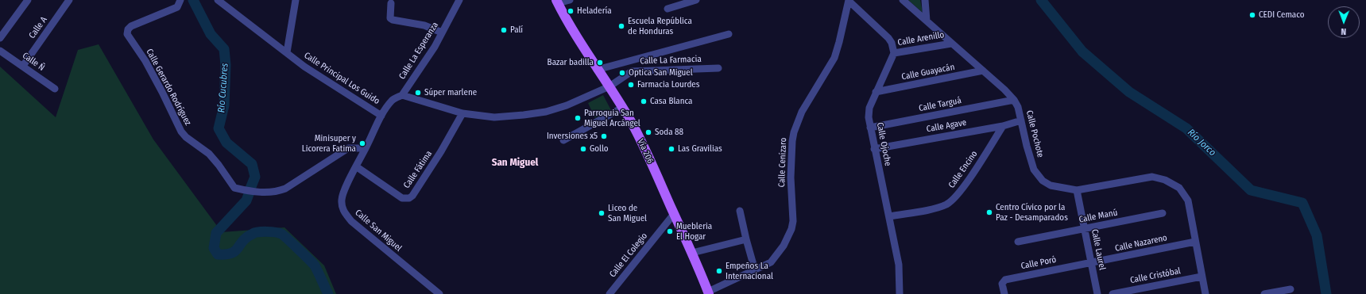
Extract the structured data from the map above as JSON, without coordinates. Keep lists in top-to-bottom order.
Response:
{
  "streets": {
    "main road": ["Vía 206"],
    "street": [
      "Calle A",
      "Calle Arenillo",
      "Calle La Esperanza",
      "Calle La Farmacia",
      "Calle Ñ",
      "Calle Guayacán",
      "Calle Principal Los Guido",
      "Calle Gerardo Rodríguez",
      "Calle Targuá",
      "Calle Agave",
      "Calle Pochote",
      "Calle Ojoche",
      "Calle Cenízaro",
      "Calle Fátima",
      "Calle Encino",
      "Calle Manú",
      "Calle San Miguel",
      "Calle Nazareno",
      "Calle Laurel",
      "Calle El Colegio",
      "Calle Poró",
      "Calle Cristóbal"
    ]
  },
  "crossings": [
    ["Calle A", "Calle Ñ"],
    ["Calle Arenillo", "Calle Pochote"],
    ["Calle Arenillo", "Calle Ojoche"],
    ["Calle La Esperanza", "Calle Principal Los Guido"],
    ["Calle La Farmacia", "Vía 206"],
    ["Calle Guayacán", "Calle Pochote"],
    ["Calle Guayacán", "Calle Ojoche"],
    ["Calle Principal Los Guido", "Calle San Miguel"],
    ["Calle Gerardo Rodríguez", "Calle San Miguel"],
    ["Calle Targuá", "Calle Pochote"],
    ["Calle Targuá", "Calle Ojoche"],
    ["Calle Agave", "Calle Pochote"],
    ["Calle Agave", "Calle Ojoche"],
    ["Calle Agave", "Calle Encino"],
    ["Calle Pochote", "Calle Nazareno"],
    ["Calle Pochote", "Calle Laurel"],
    ["Calle Pochote", "Calle Cristóbal"],
    ["Calle Ojoche", "Calle Encino"],
    ["Vía 206", "Calle Cenízaro"],
    ["Vía 206", "Calle El Colegio"],
    ["Calle Fátima", "Calle San Miguel"],
    ["Calle Manú", "Calle Laurel"],
    ["Calle Nazareno", "Calle Laurel"],
    ["Calle Nazareno", "Calle Poró"],
    ["Calle Laurel", "Calle Poró"]
  ],
  "districts": ["San Miguel"],
  "water": ["Río Cucubres", "Río Jorco"],
  "places": [
    "Heladería",
    "CEDI Cemaco",
    "Escuela República de Honduras",
    "Palí",
    "Bazar badilla",
    "Optica San Miguel",
    "Farmacia Lourdes",
    "Súper marlene",
    "Casa Blanca",
    "Parroquia San Miguel Arcángel",
    "Soda 88",
    "Inversiones x5",
    "Minisuper y Licorera Fatima",
    "Gollo",
    "Las Gravilias",
    "Centro Cívico por la Paz - Desamparados",
    "Liceo de San Miguel",
    "Muebleria El Hogar",
    "Empeños La Internacional"
  ],
  "north": "bottom"
}
